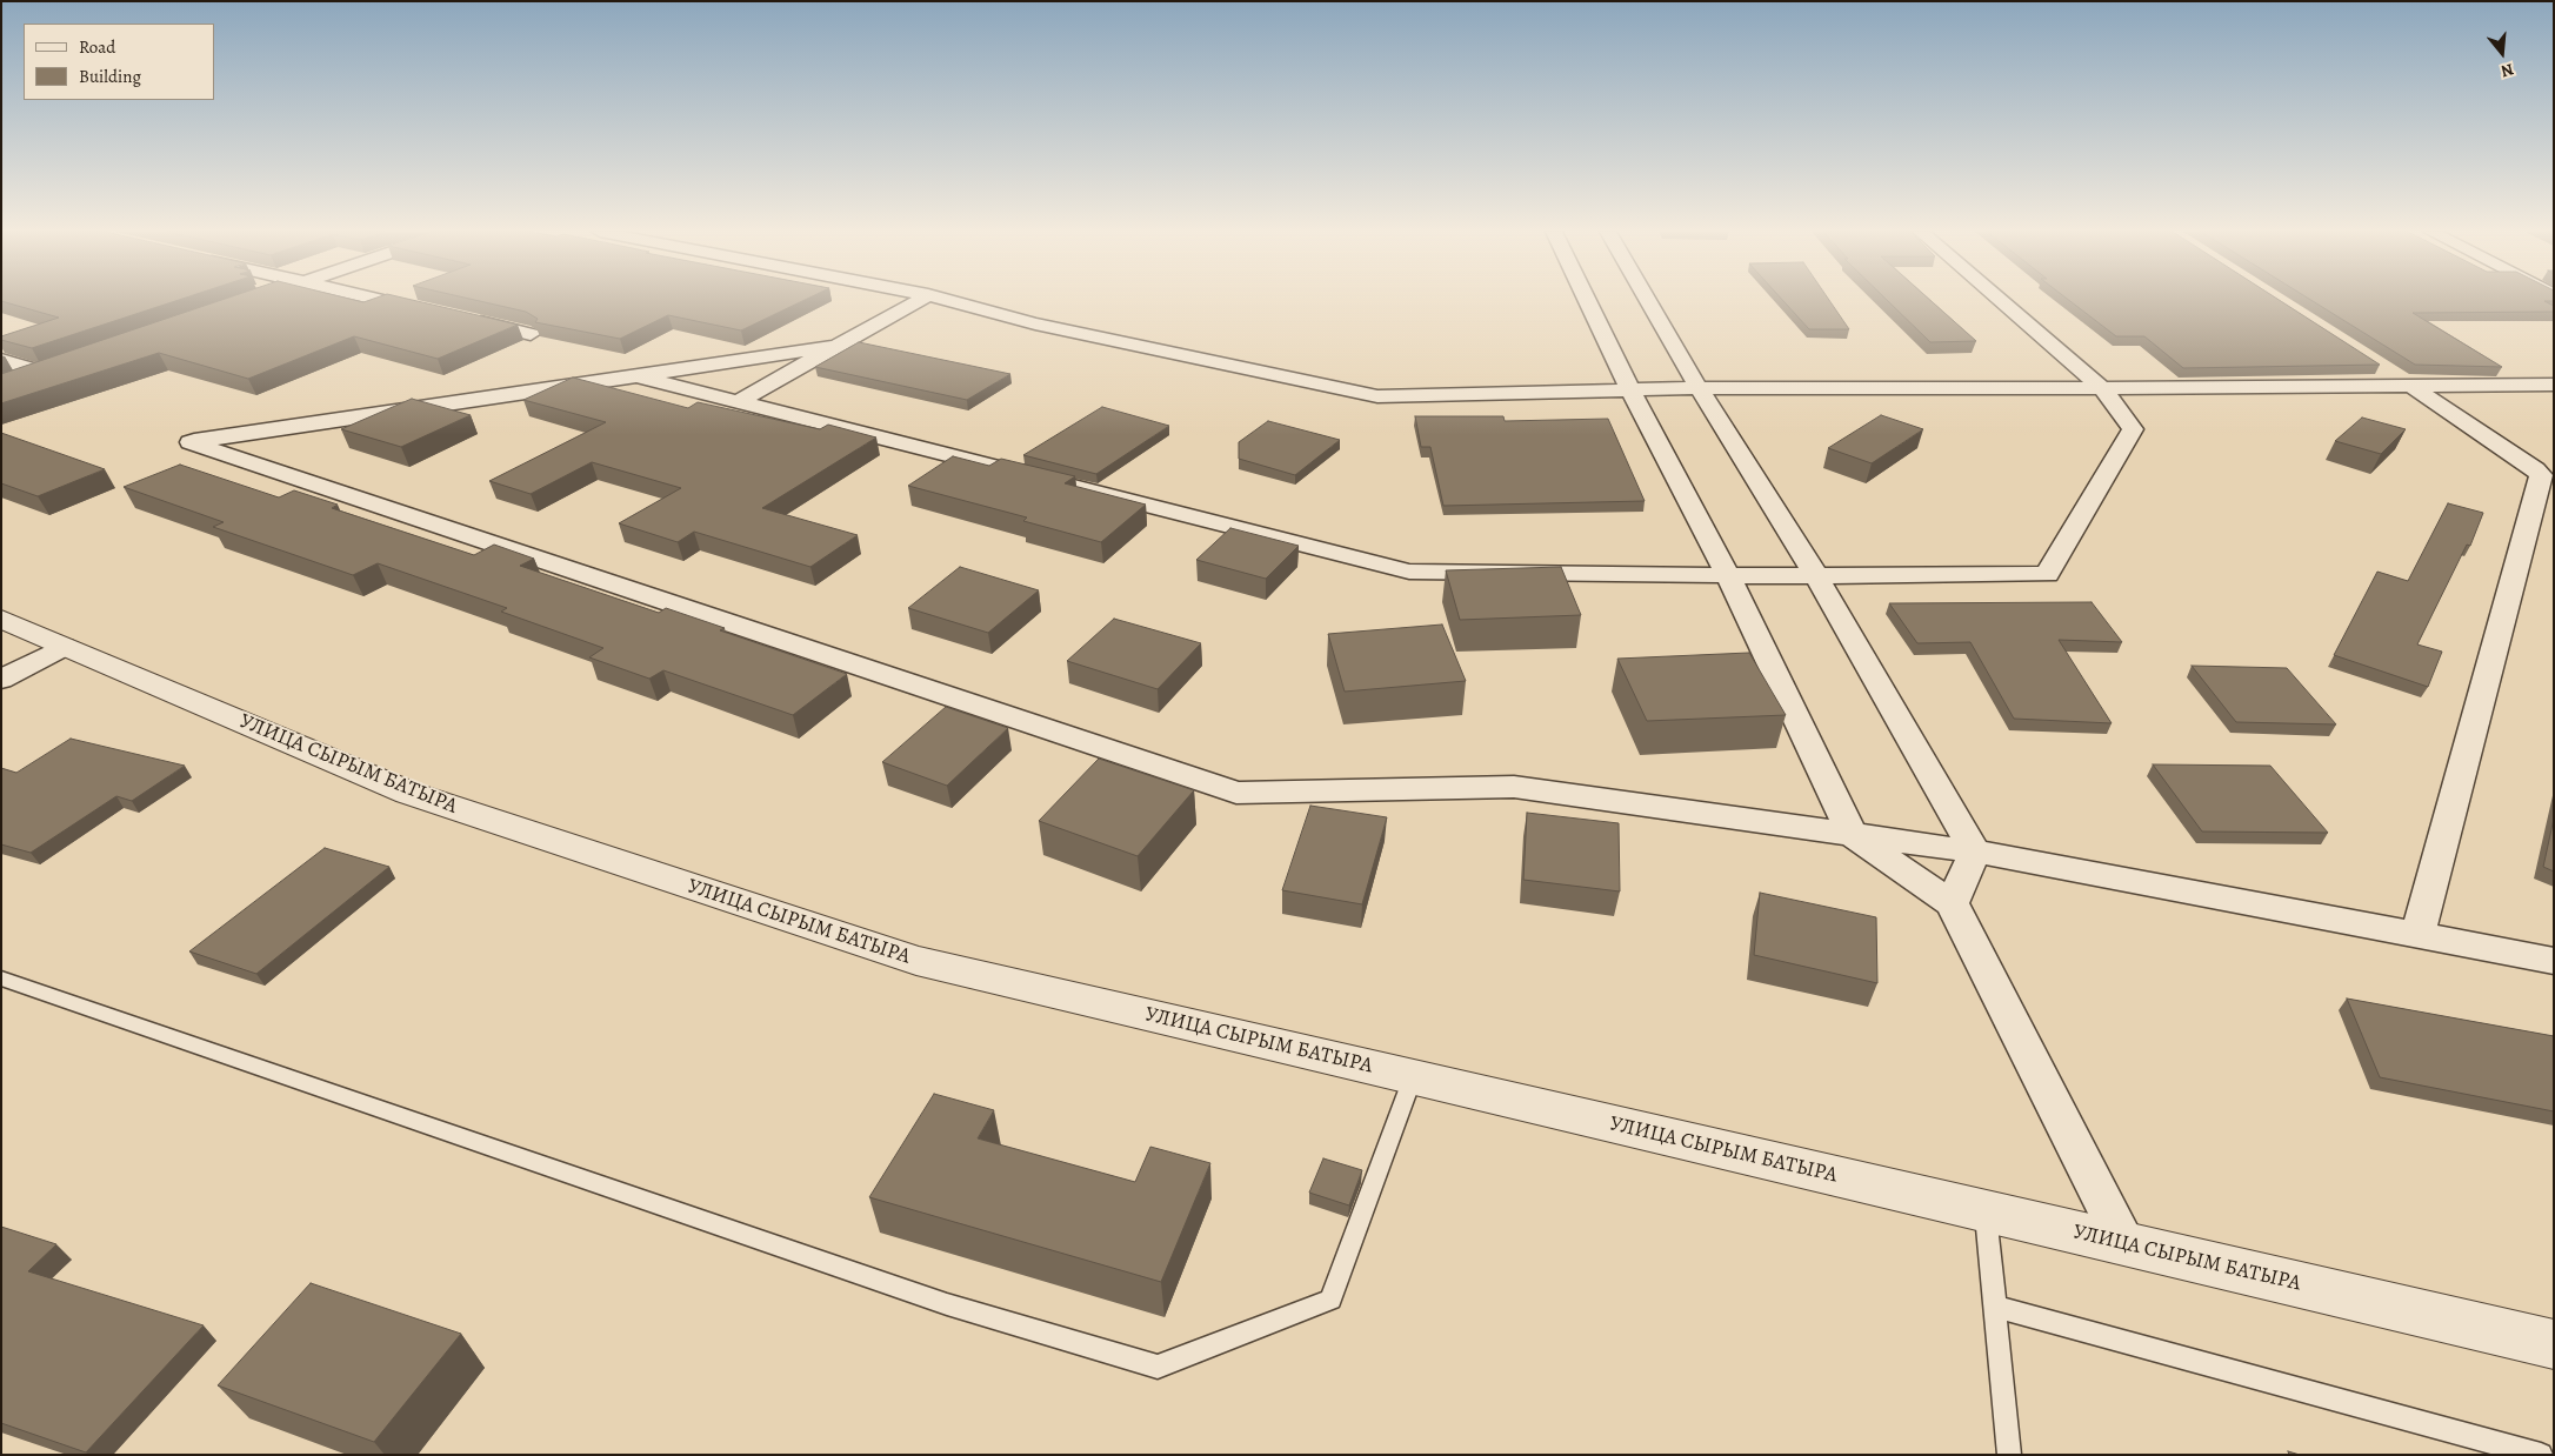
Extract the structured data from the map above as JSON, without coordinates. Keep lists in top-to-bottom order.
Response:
{
  "streets": {
    "street": ["УЛИЦА СЫРЫМ БАТЫРА"]
  },
  "legend": ["Road", "Building"],
  "north": "bottom"
}
